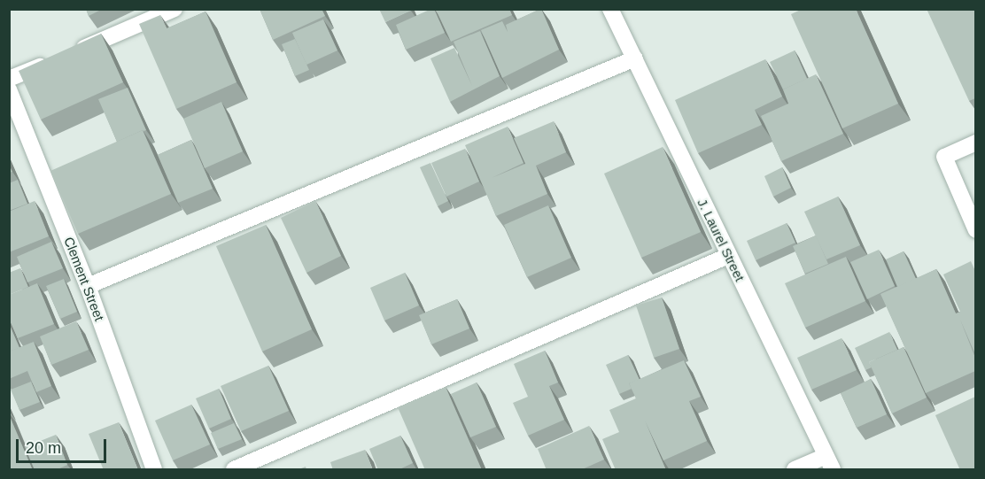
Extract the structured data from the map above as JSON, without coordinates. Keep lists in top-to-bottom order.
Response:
{
  "streets": {
    "street": ["J. Laurel Street", "Clement Street"]
  },
  "scale_bar": "20 m"
}
